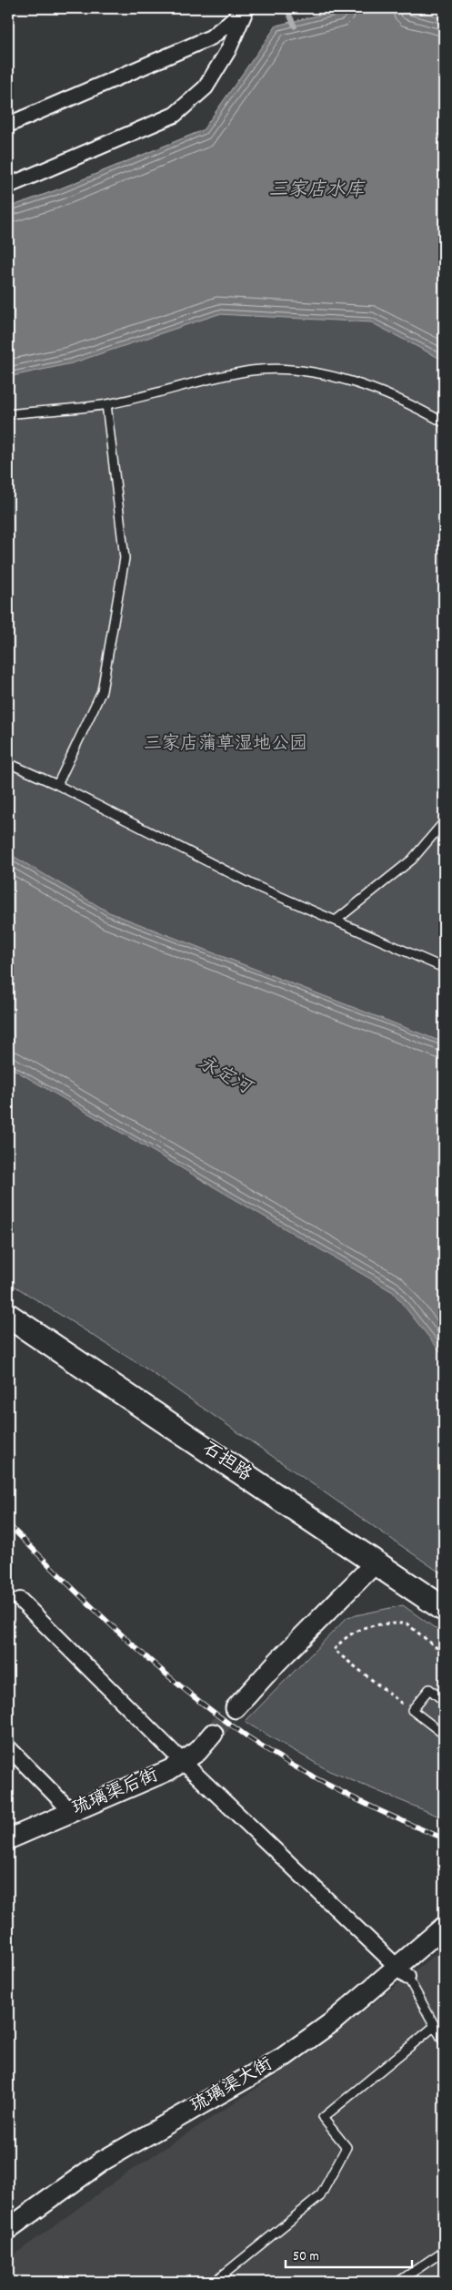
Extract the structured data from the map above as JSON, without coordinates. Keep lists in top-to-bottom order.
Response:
{
  "streets": {
    "main road": ["石担路"],
    "street": ["琉璃渠后街", "琉璃渠大街"]
  },
  "water": ["三家店水库", "永定河"],
  "parks": ["三家店蒲草湿地公园"],
  "scale_bar": "50 m"
}
